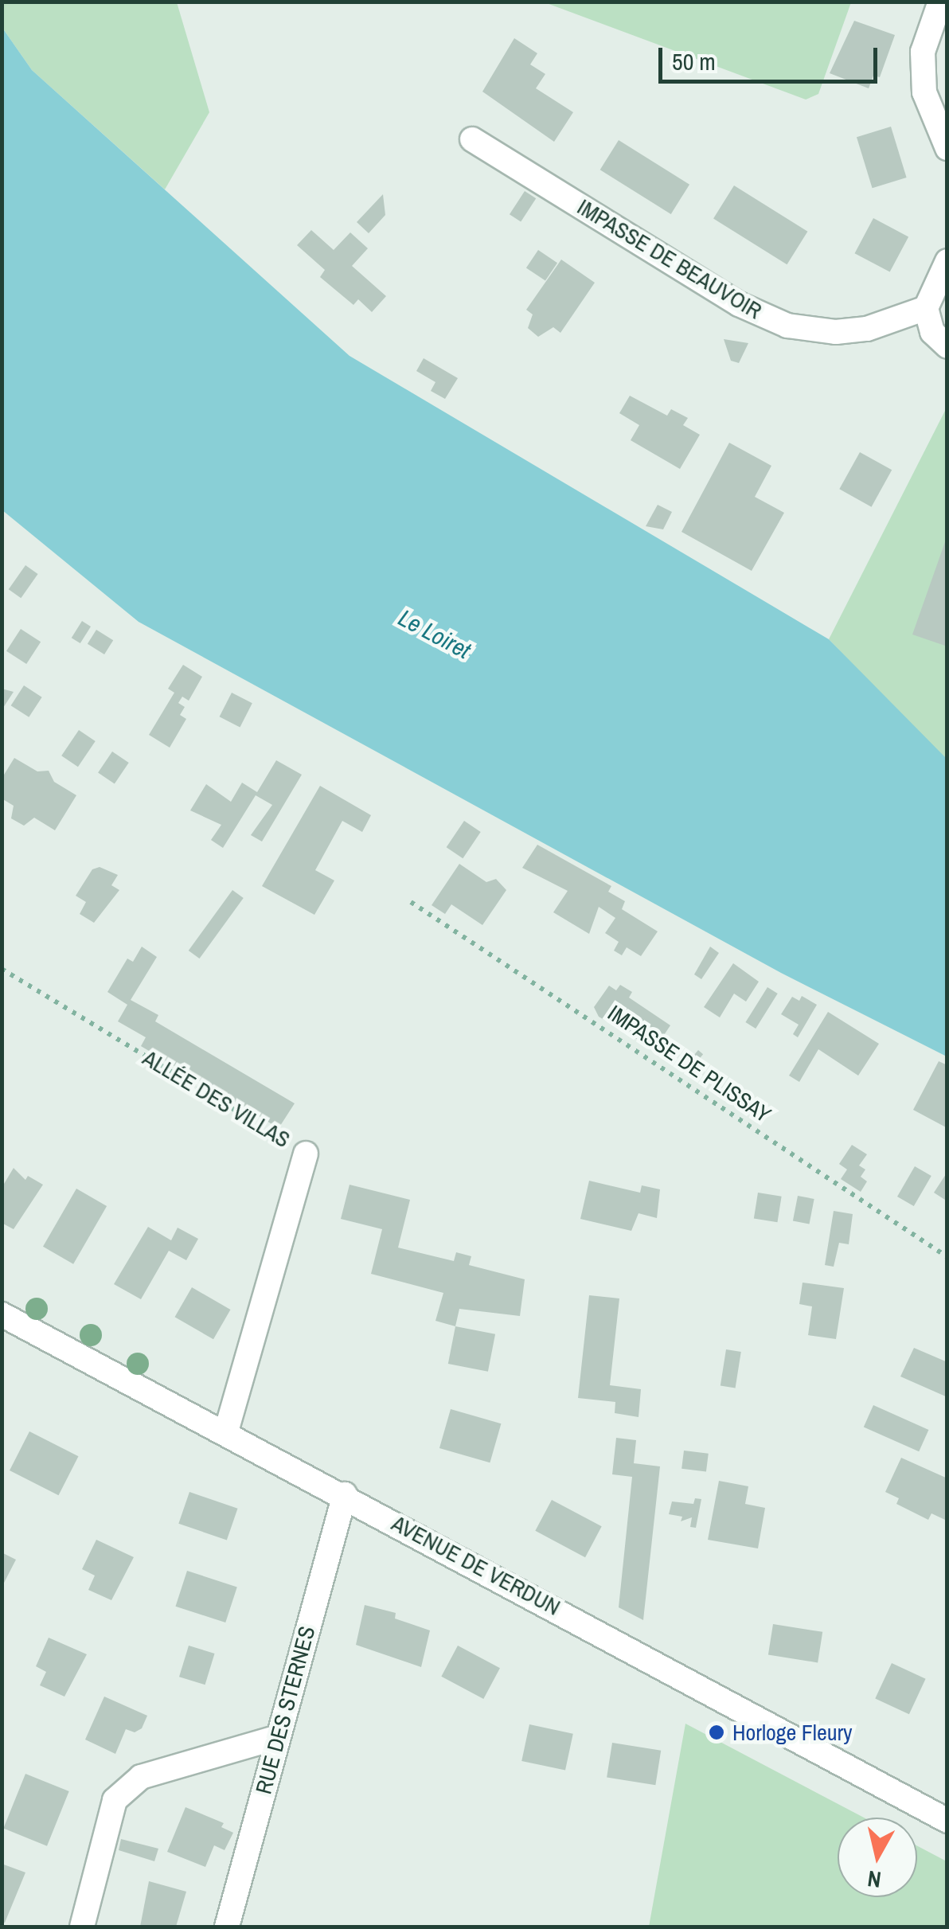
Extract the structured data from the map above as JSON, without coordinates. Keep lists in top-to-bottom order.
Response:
{
  "streets": {
    "street": [
      "IMPASSE DE BEAUVOIR",
      "ALLÉE DES VILLAS",
      "AVENUE DE VERDUN",
      "RUE DES STERNES"
    ],
    "path": ["IMPASSE DE PLISSAY"]
  },
  "crossings": [
    ["ALLÉE DES VILLAS", "AVENUE DE VERDUN"],
    ["AVENUE DE VERDUN", "RUE DES STERNES"]
  ],
  "water": ["Le Loiret"],
  "places": ["Horloge Fleury"],
  "scale_bar": "50 m",
  "north": "bottom"
}
